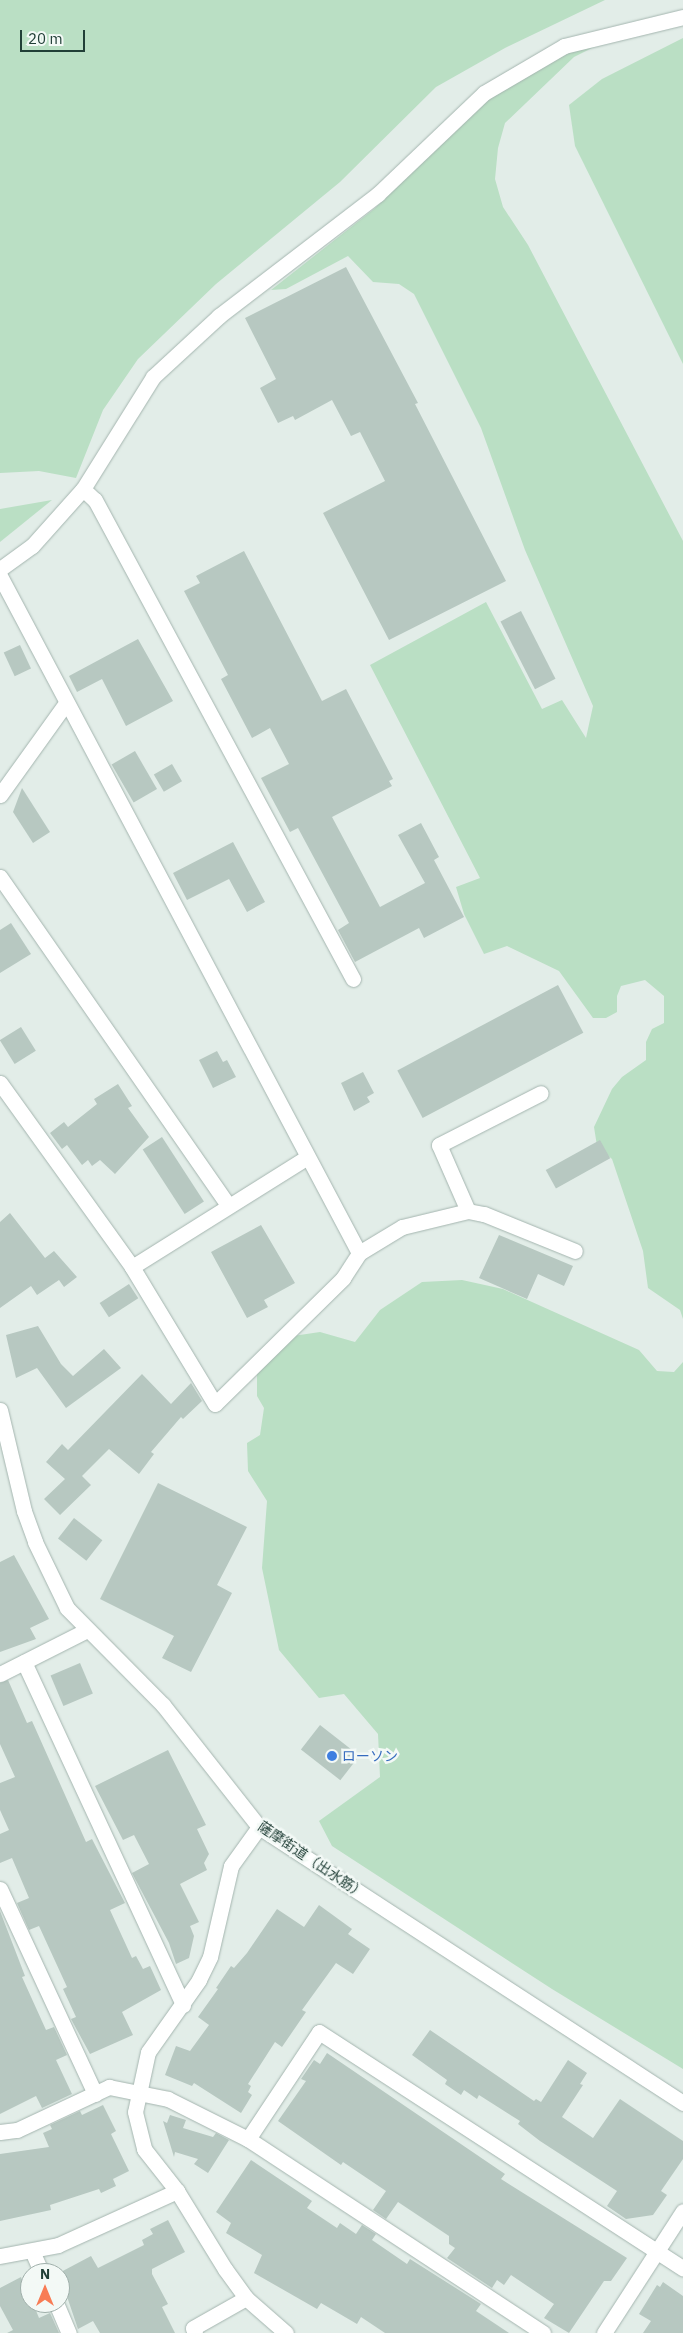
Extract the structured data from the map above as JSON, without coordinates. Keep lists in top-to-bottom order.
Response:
{
  "streets": {
    "street": ["薩摩街道（出水筋）"]
  },
  "places": ["ローソン"],
  "scale_bar": "20 m",
  "north": "top"
}
